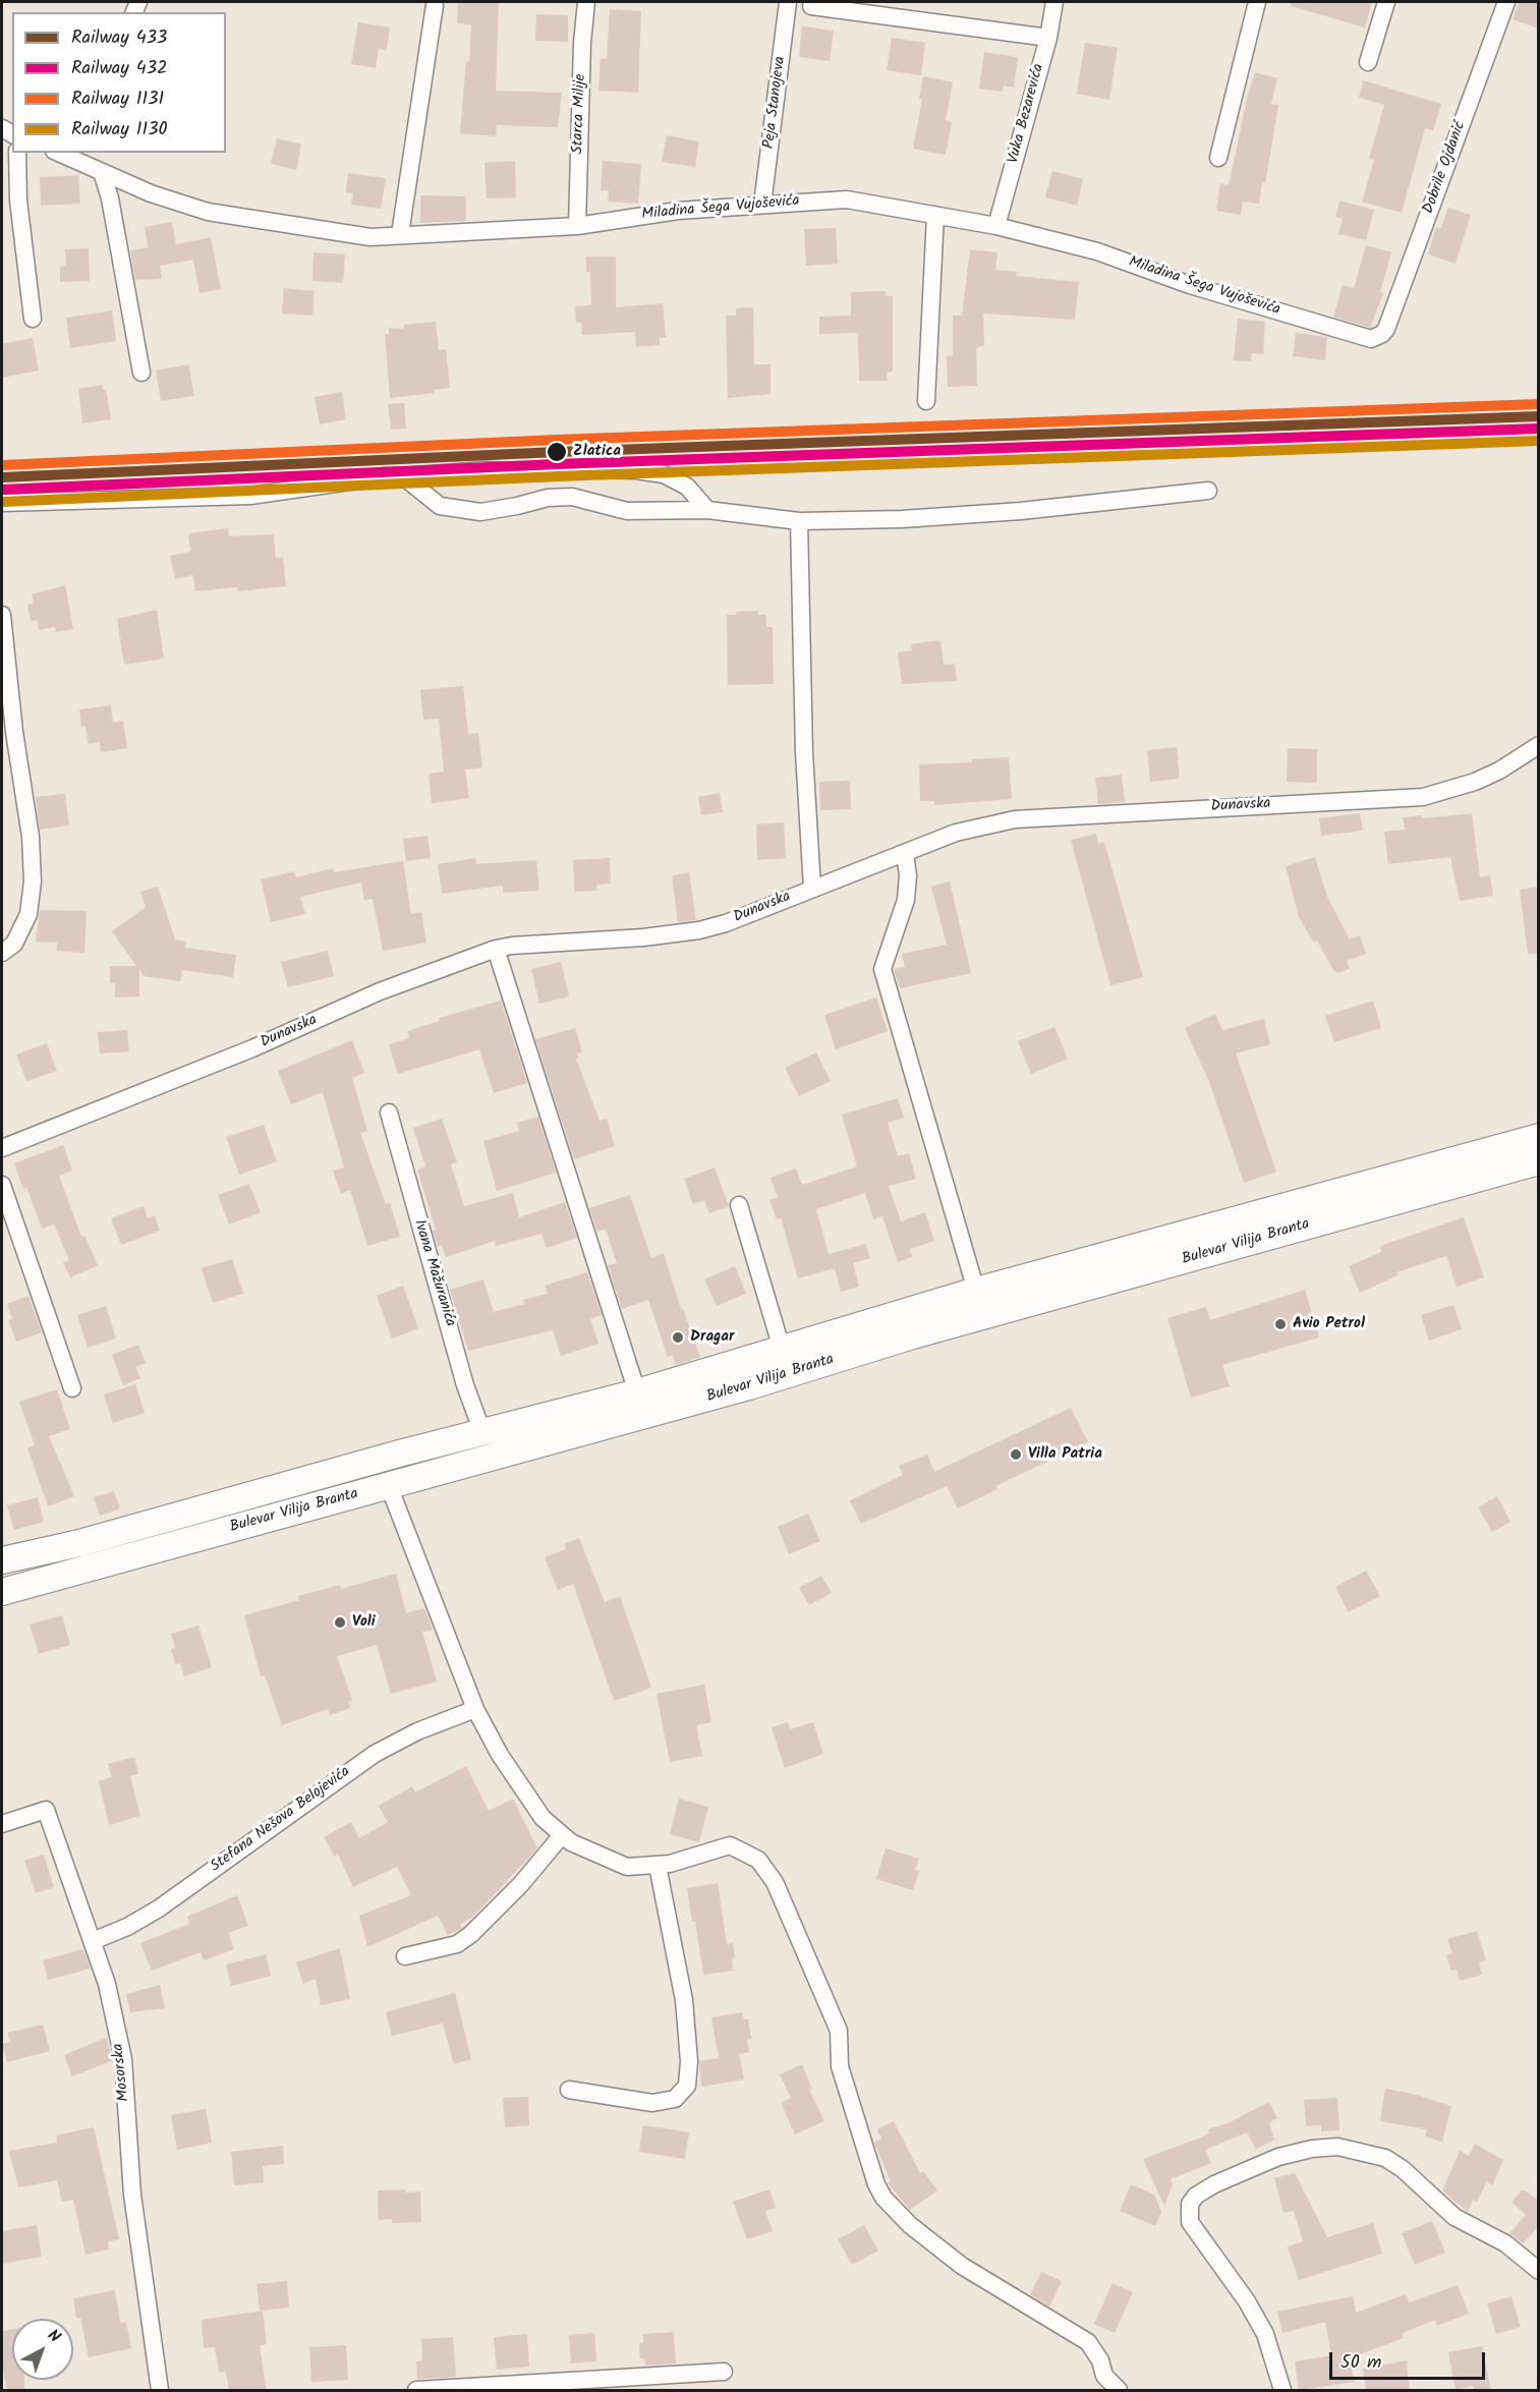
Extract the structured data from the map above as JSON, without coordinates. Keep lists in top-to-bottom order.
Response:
{
  "streets": {
    "main road": ["Bulevar Vilija Branta"],
    "street": [
      "Peja Stanojeva",
      "Starca Milije",
      "Vuka Bezarevića",
      "Dobrile Ojdanić",
      "Miladina Šega Vujoševića",
      "Dunavska",
      "Ivana Mažuranića",
      "Stefana Nešova Belojevića",
      "Mosorska"
    ]
  },
  "crossings": [
    ["Peja Stanojeva", "Miladina Šega Vujoševića"],
    ["Starca Milije", "Miladina Šega Vujoševića"],
    ["Vuka Bezarevića", "Miladina Šega Vujoševića"],
    ["Dobrile Ojdanić", "Miladina Šega Vujoševića"],
    ["Bulevar Vilija Branta", "Ivana Mažuranića"],
    ["Stefana Nešova Belojevića", "Mosorska"]
  ],
  "places": [
    "Zlatica",
    "Avio Petrol",
    "Dragar",
    "Villa Patria",
    "Voli"
  ],
  "lines": [
    "rail line 1131",
    "rail line 433",
    "rail line 432",
    "rail line 1130"
  ],
  "legend": [
    "Railway 433",
    "Railway 432",
    "Railway 1131",
    "Railway 1130"
  ],
  "scale_bar": "50 m",
  "north": "top right"
}
